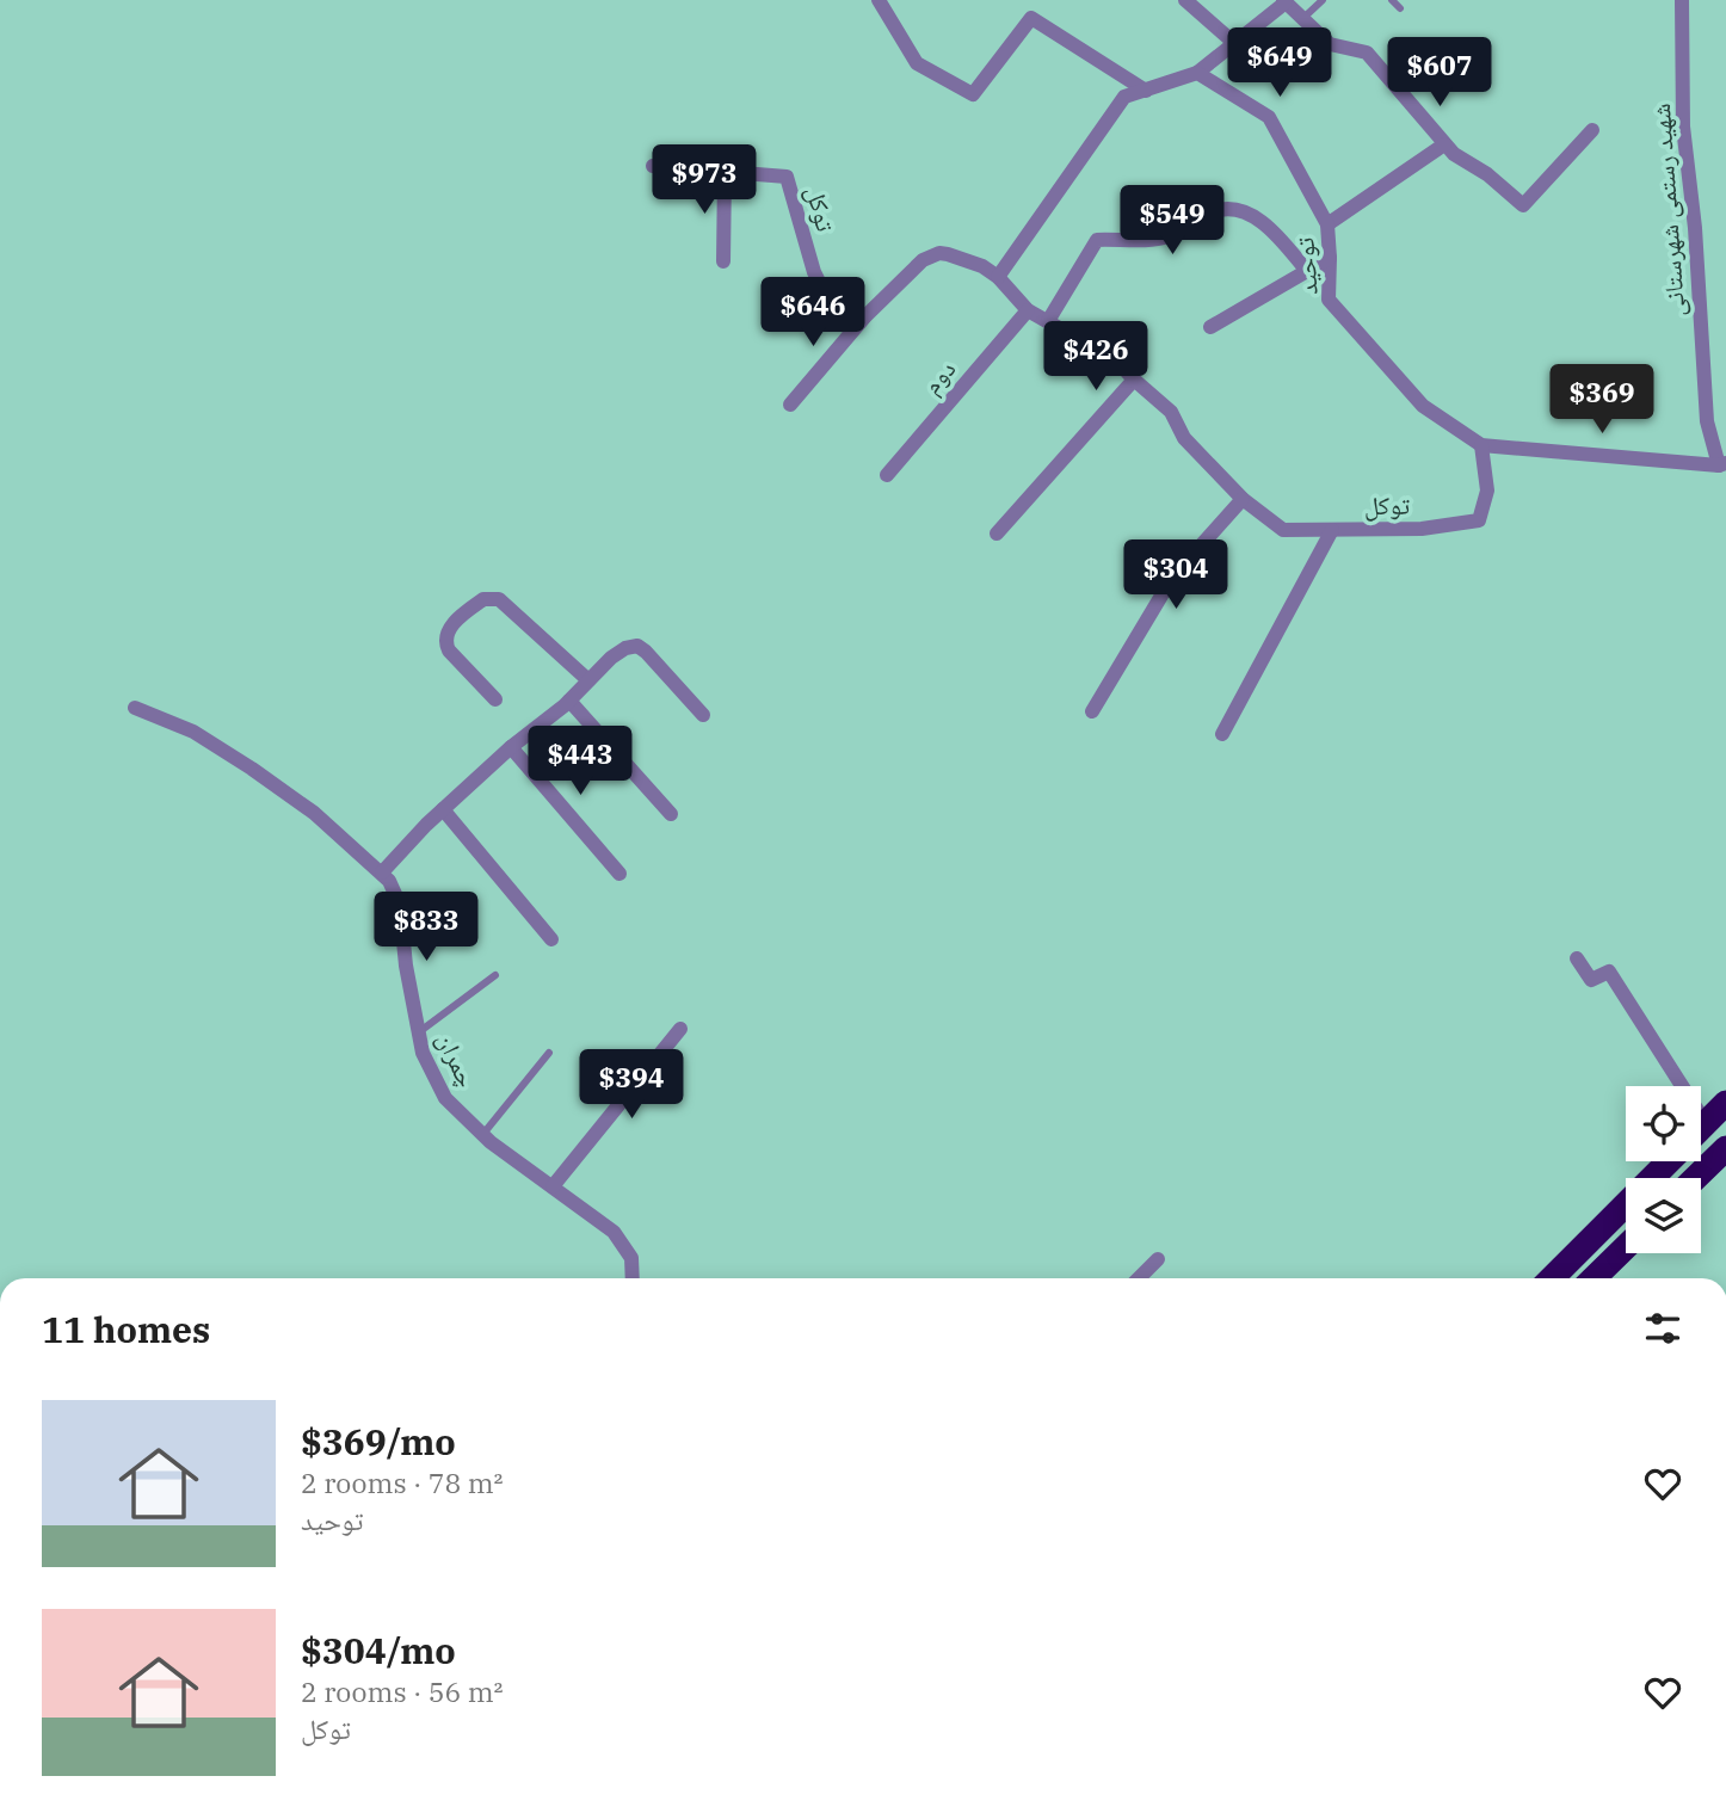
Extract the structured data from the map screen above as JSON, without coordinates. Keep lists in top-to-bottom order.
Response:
{
  "streets": {
    "street": [
      "توکل",
      "شهید رستمی شهرستانی",
      "توحید",
      "دوم",
      "چمران"
    ]
  },
  "crossings": [
    ["توکل", "توحید"],
    ["توکل", "دوم"],
    ["شهید رستمی شهرستانی", "توحید"]
  ],
  "page": {
    "price": [
      "$649",
      "$607",
      "$973",
      "$549",
      "$646",
      "$426",
      "$369",
      "$304",
      "$443",
      "$833",
      "$394"
    ],
    "heading": "11 homes",
    "list": [
      {
        "name": "$369/mo",
        "note": "2 rooms · 78 m² · توحید"
      },
      {
        "name": "$304/mo",
        "note": "2 rooms · 56 m² · توکل"
      }
    ]
  }
}
